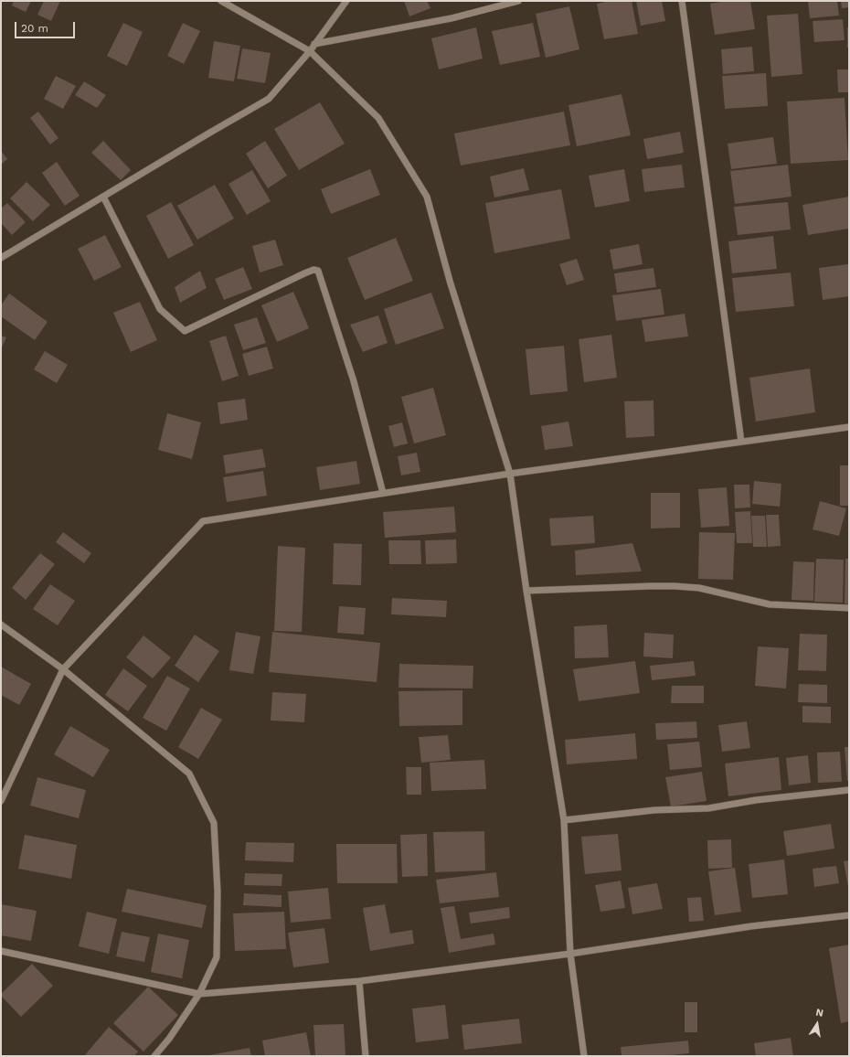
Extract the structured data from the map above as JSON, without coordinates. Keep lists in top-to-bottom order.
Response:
{
  "scale_bar": "20 m",
  "north": "top"
}
